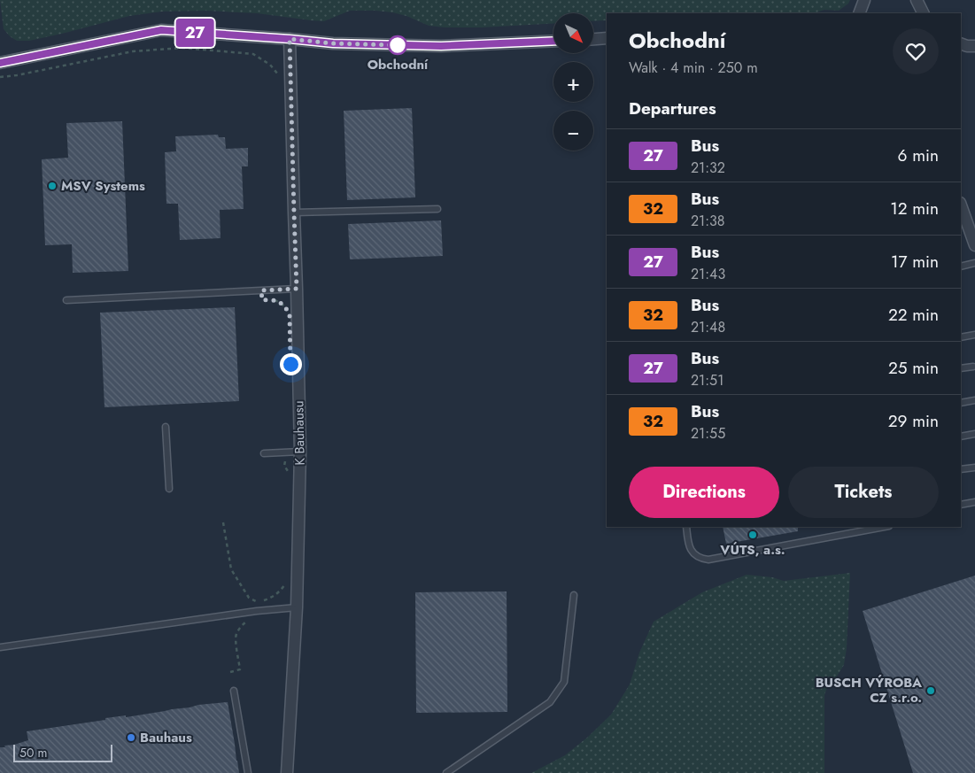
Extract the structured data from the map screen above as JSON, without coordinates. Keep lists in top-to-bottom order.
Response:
{
  "streets": {
    "street": ["K Bauhausu"]
  },
  "places": [
    "Obchodní",
    "MSV Systems",
    "VÚTS, a.s.",
    "BUSCH VÝROBA CZ s.r.o.",
    "Bauhaus"
  ],
  "lines": ["bus line 27"],
  "scale_bar": "50 m",
  "north": "bottom right",
  "page": {
    "on_map": "27",
    "map_buttons": ["+", "−"],
    "heading": [
      ["Obchodní", "Walk · 4 min · 250 m"],
      "Departures"
    ],
    "list": [
      {
        "mark": "27",
        "name": "Bus",
        "note": "21:32",
        "value": "6 min"
      },
      {
        "mark": "32",
        "name": "Bus",
        "note": "21:38",
        "value": "12 min"
      },
      {
        "mark": "27",
        "name": "Bus",
        "note": "21:43",
        "value": "17 min"
      },
      {
        "mark": "32",
        "name": "Bus",
        "note": "21:48",
        "value": "22 min"
      },
      {
        "mark": "27",
        "name": "Bus",
        "note": "21:51",
        "value": "25 min"
      },
      {
        "mark": "32",
        "name": "Bus",
        "note": "21:55",
        "value": "29 min"
      }
    ],
    "buttons": ["Directions", "Tickets"],
    "scale": "50 m"
  }
}
